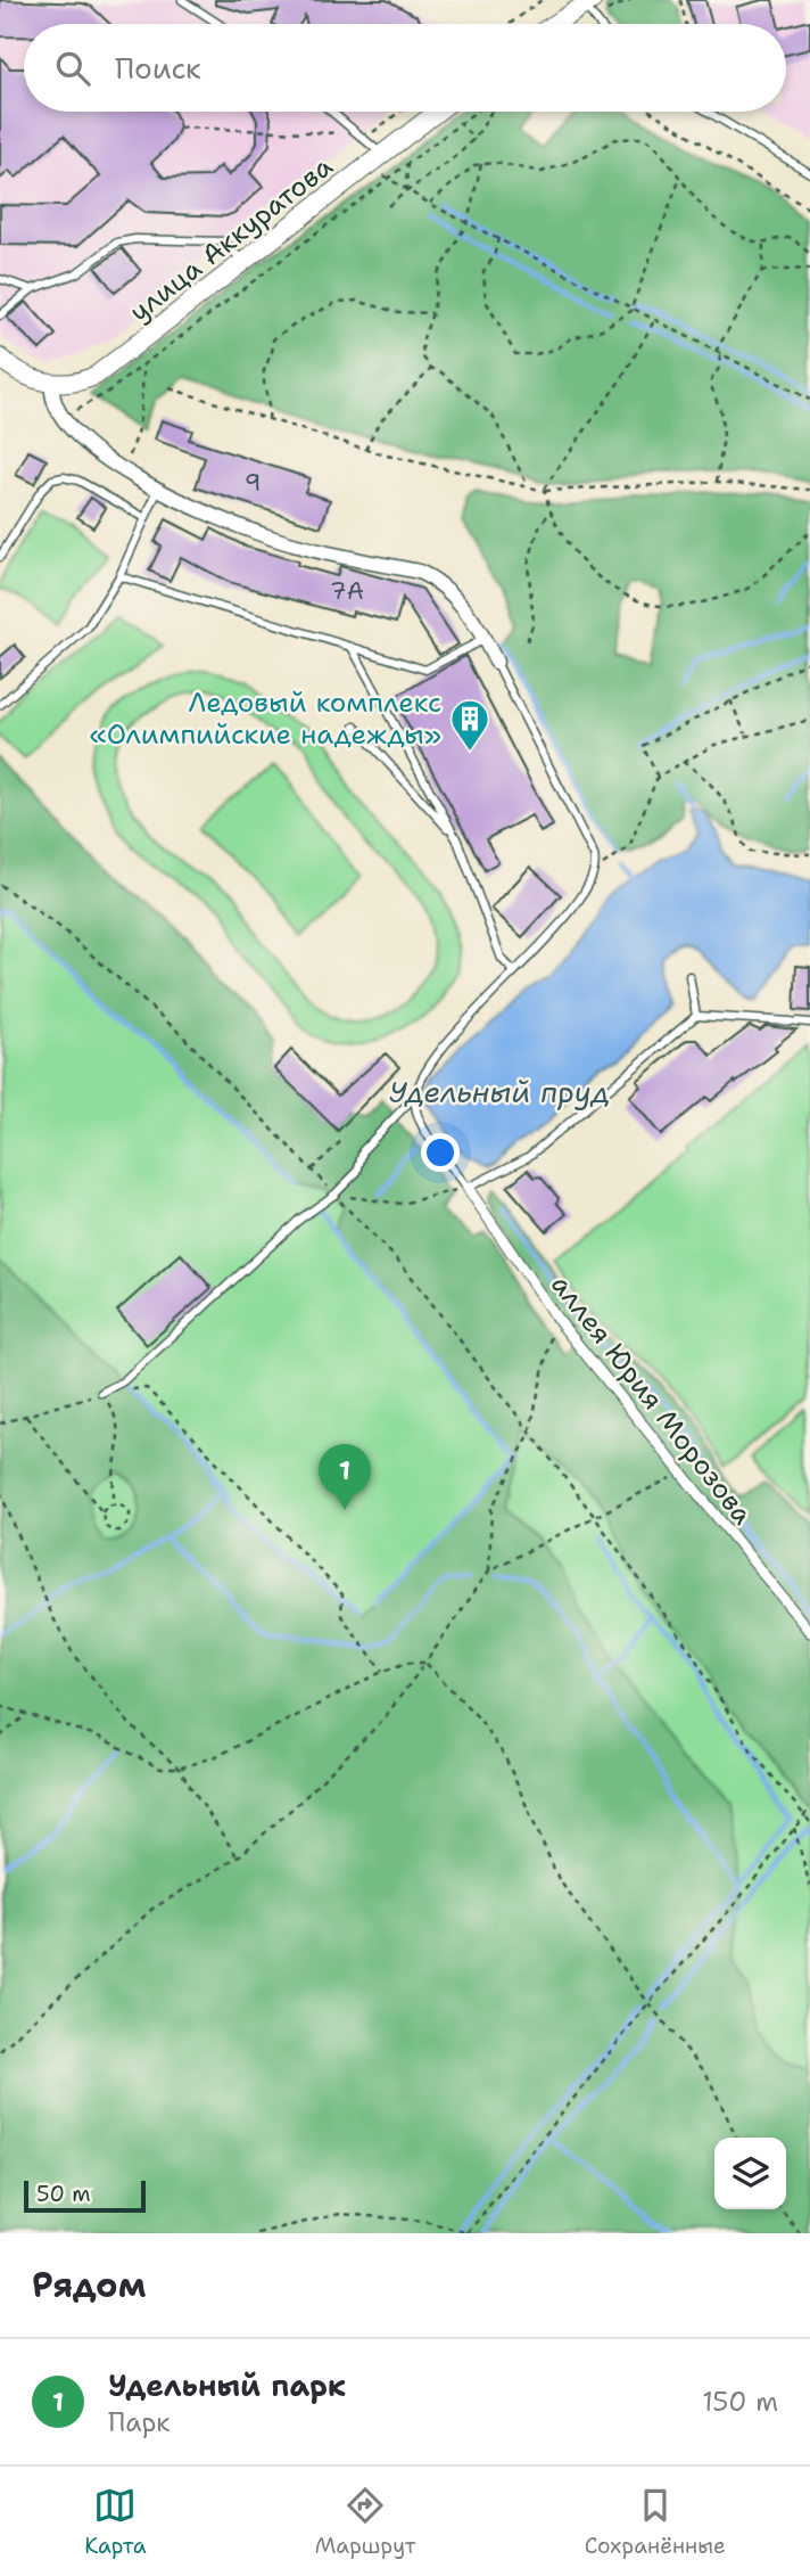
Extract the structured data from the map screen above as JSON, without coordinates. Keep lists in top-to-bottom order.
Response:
{
  "streets": {
    "street": ["улица Аккуратова", "аллея Юрия Морозова"]
  },
  "water": ["Удельный пруд"],
  "places": {
    "building": ["Ледовый комплекс «Олимпийские надежды»"]
  },
  "house_numbers": ["9", "7А"],
  "scale_bar": "50 m",
  "page": {
    "search": "Поиск",
    "pins": "1",
    "scale": "50 m",
    "heading": "Рядом",
    "list": [
      {
        "mark": "1",
        "name": "Удельный парк",
        "note": "Парк",
        "value": "150 m"
      }
    ],
    "nav": ["Карта", "Маршрут", "Сохранённые"]
  }
}
